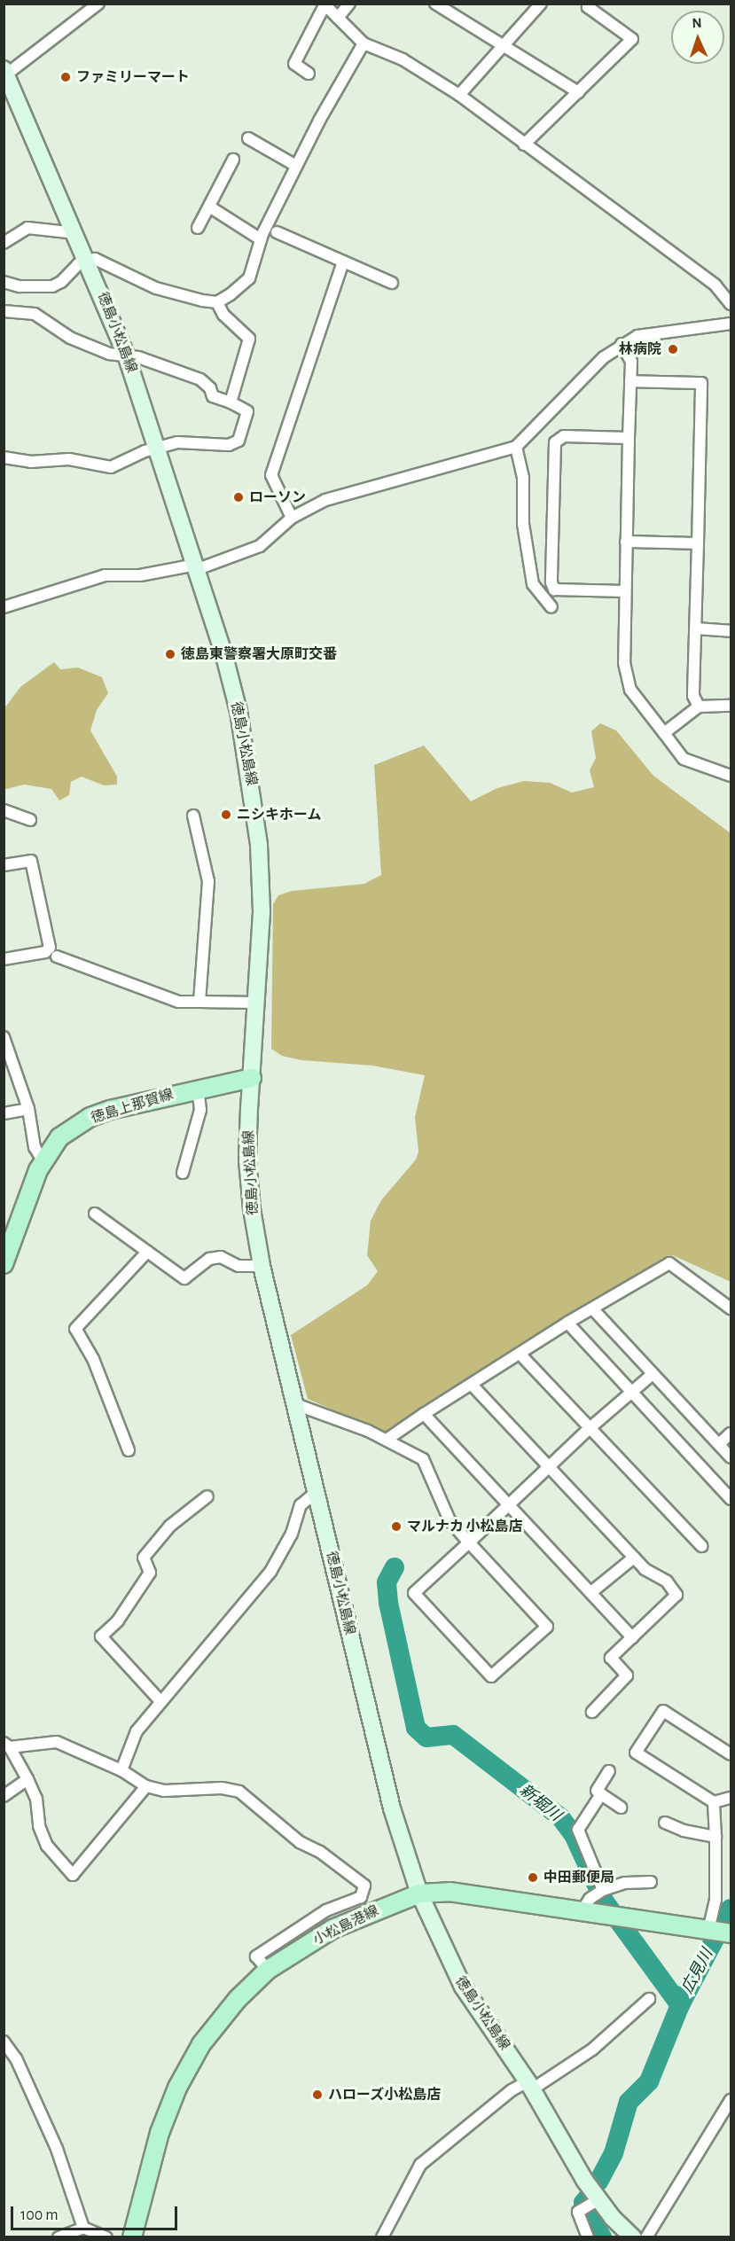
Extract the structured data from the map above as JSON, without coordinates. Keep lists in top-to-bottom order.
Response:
{
  "streets": {
    "main road": ["徳島小松島線", "徳島上那賀線", "小松島港線"]
  },
  "crossings": [
    ["徳島小松島線", "徳島上那賀線"],
    ["徳島小松島線", "小松島港線"]
  ],
  "water": ["新堀川", "広見川"],
  "places": [
    "ファミリーマート",
    "林病院",
    "ローソン",
    "徳島東警察署大原町交番",
    "ニシキホーム",
    "マルナカ 小松島店",
    "中田郵便局",
    "ハローズ小松島店"
  ],
  "scale_bar": "100 m",
  "north": "top"
}
